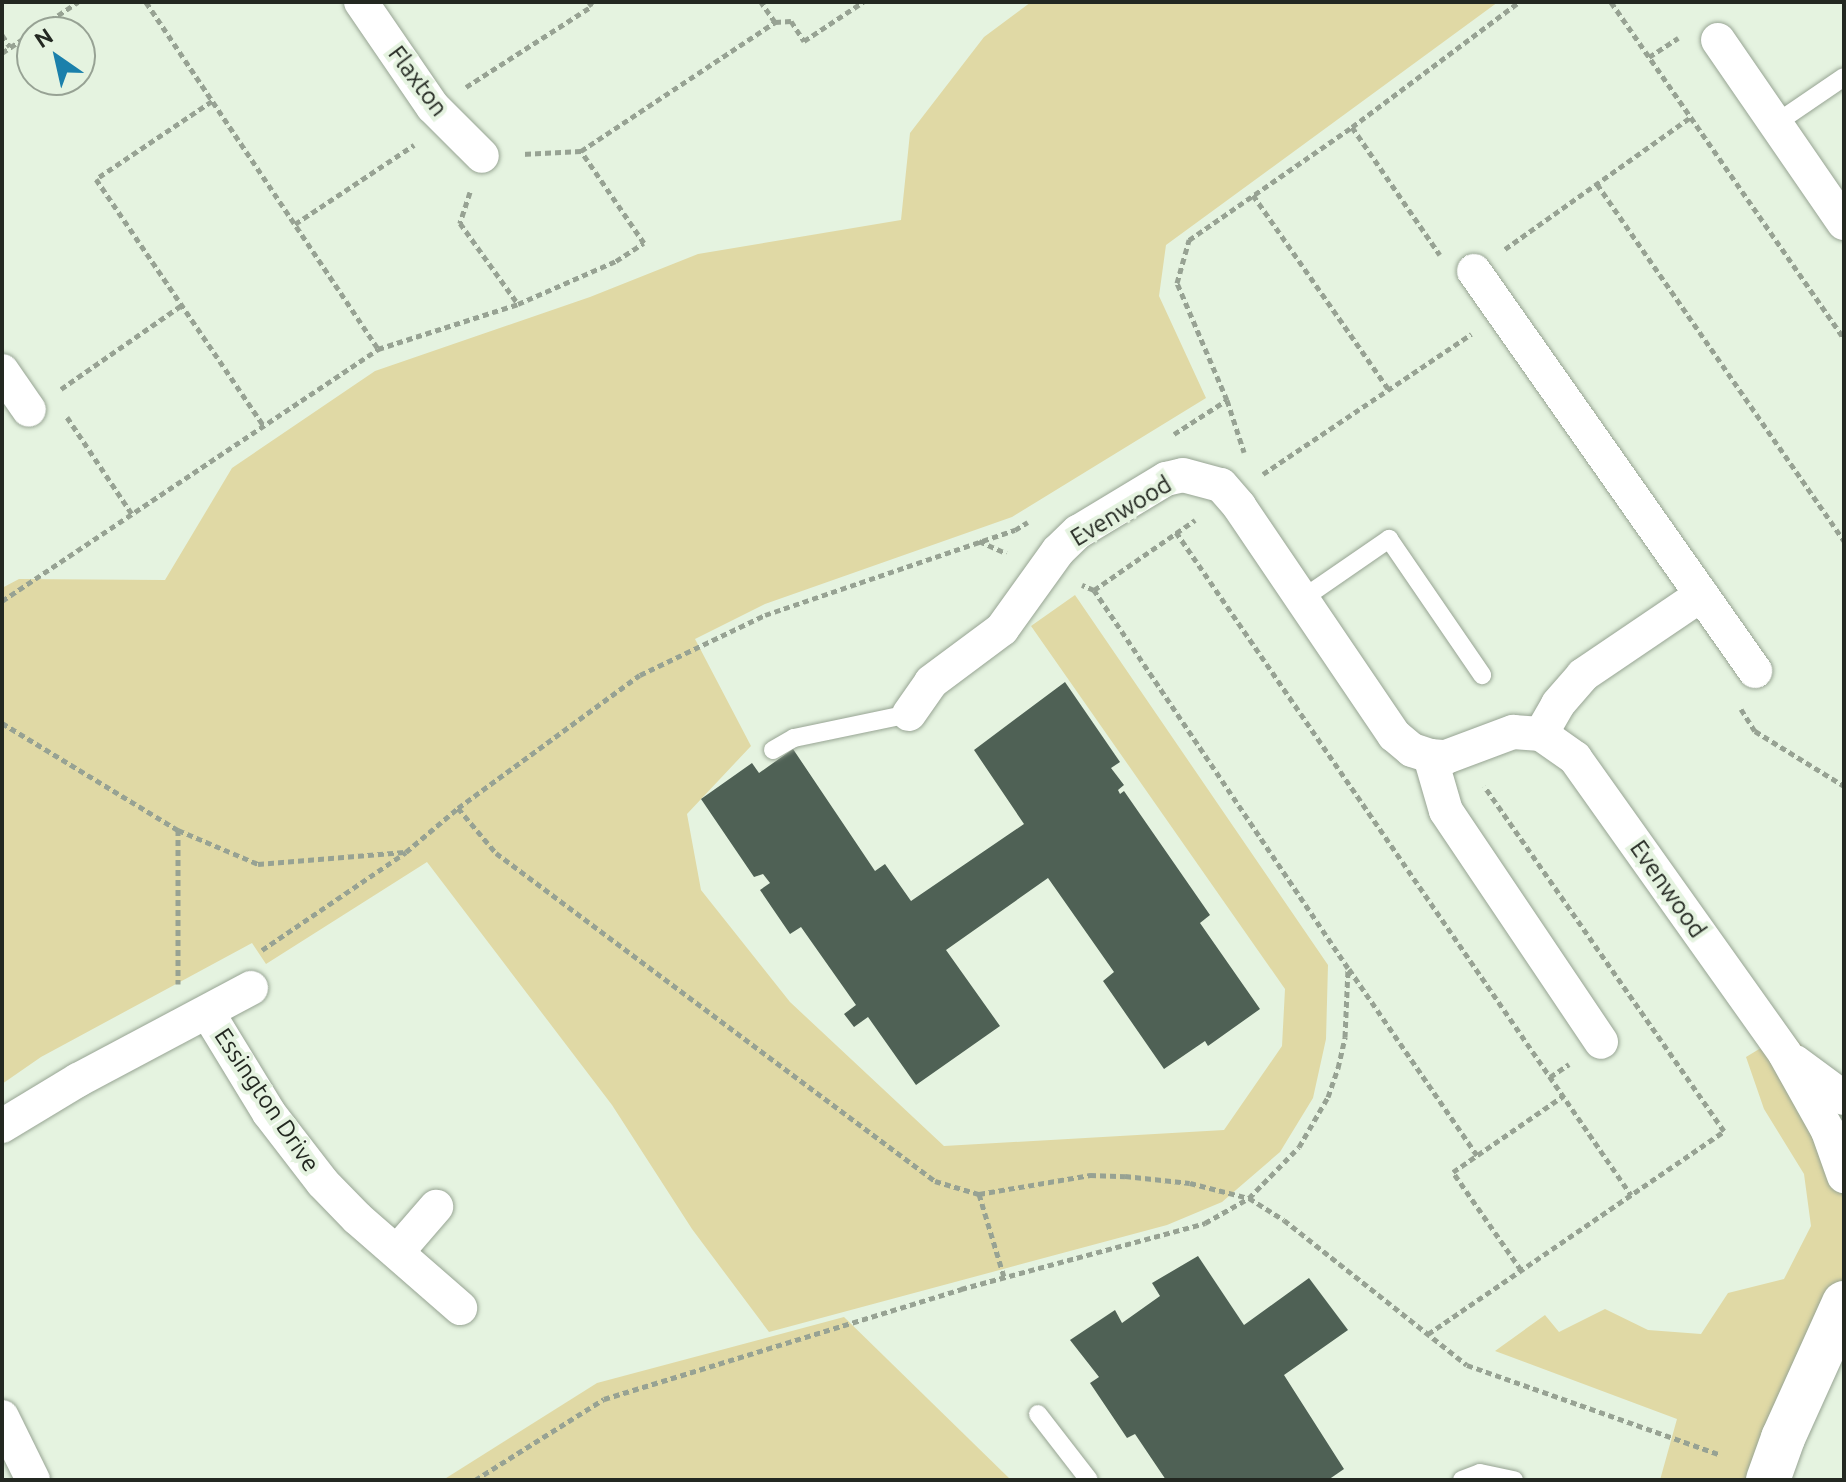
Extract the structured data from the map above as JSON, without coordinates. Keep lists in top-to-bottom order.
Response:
{
  "streets": {
    "street": ["Flaxton", "Evenwood", "Essington Drive"]
  },
  "north": "top left"
}
